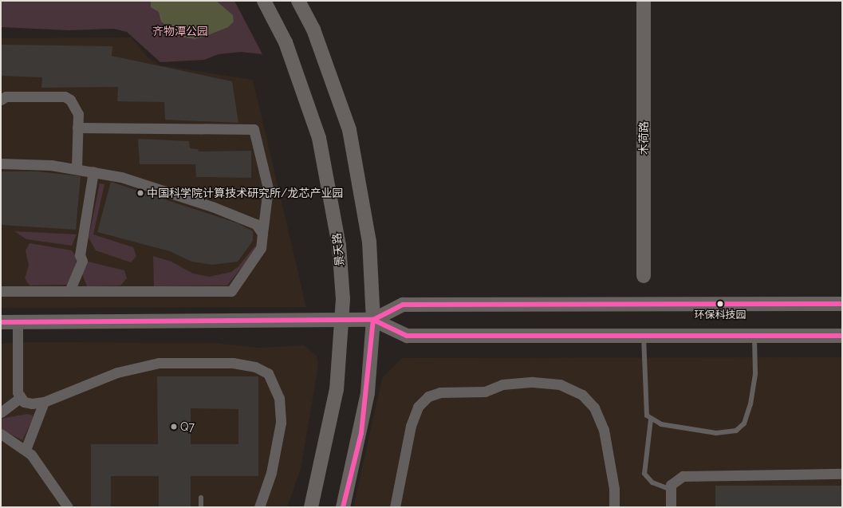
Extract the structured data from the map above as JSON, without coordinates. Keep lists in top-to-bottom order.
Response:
{
  "streets": {
    "street": ["木荷路", "景天路"]
  },
  "parks": ["齐物潭公园"],
  "places": ["中国科学院计算技术研究所/龙芯产业园", "环保科技园", "Q7"]
}
